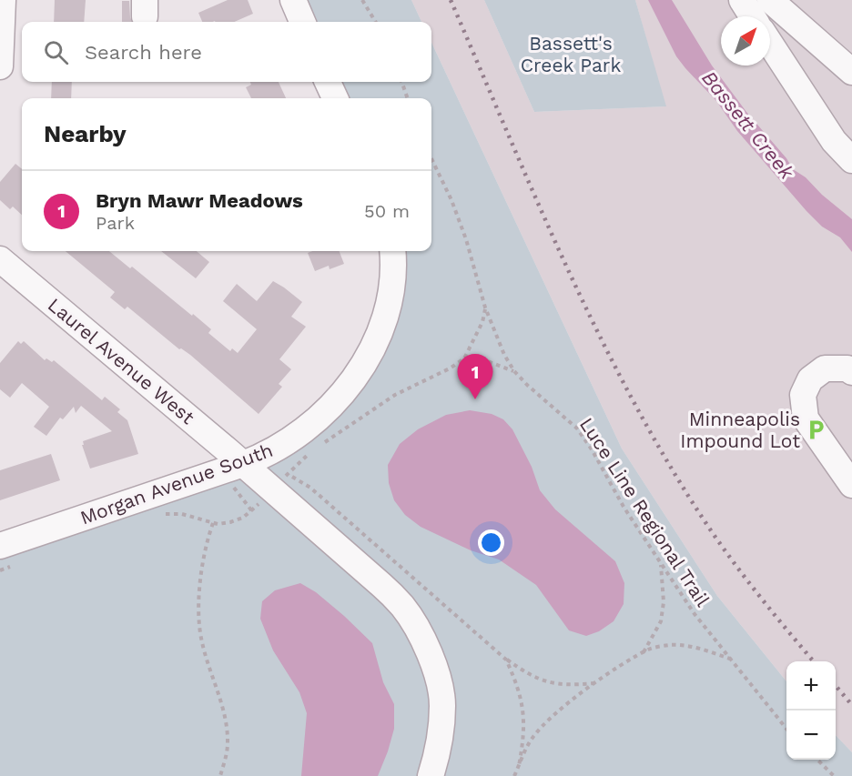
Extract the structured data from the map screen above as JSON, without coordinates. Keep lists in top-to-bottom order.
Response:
{
  "streets": {
    "street": ["Laurel Avenue West", "Morgan Avenue South"],
    "path": ["Luce Line Regional Trail"]
  },
  "crossings": [
    ["Laurel Avenue West", "Morgan Avenue South"]
  ],
  "water": ["Bassett Creek"],
  "parks": ["Bassett's Creek Park"],
  "places": {
    "parking": ["Minneapolis Impound Lot"]
  },
  "north": "top right",
  "page": {
    "search": "Search here",
    "heading": "Nearby",
    "list": [
      {
        "mark": "1",
        "name": "Bryn Mawr Meadows",
        "note": "Park",
        "value": "50 m"
      }
    ],
    "pins": "1",
    "map_buttons": ["+", "−"]
  }
}
